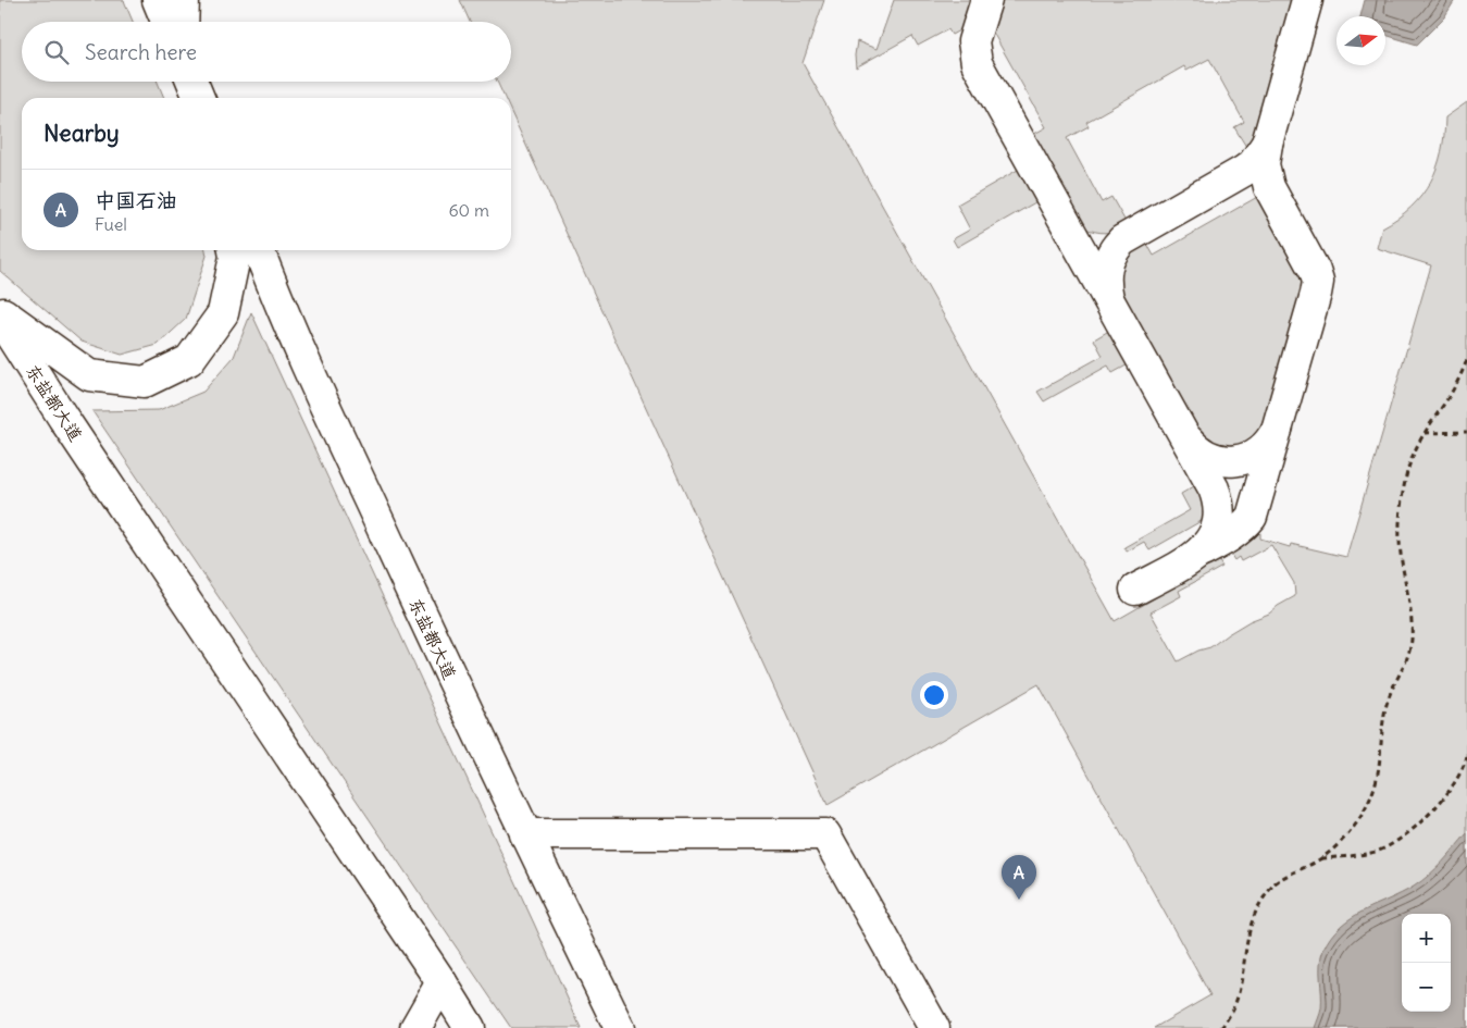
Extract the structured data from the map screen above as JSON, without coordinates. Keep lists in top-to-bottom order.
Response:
{
  "streets": {
    "main road": ["东盐都大道"]
  },
  "north": "right",
  "page": {
    "search": "Search here",
    "heading": "Nearby",
    "list": [
      {
        "mark": "A",
        "name": "中国石油",
        "note": "Fuel",
        "value": "60 m"
      }
    ],
    "pins": "A",
    "map_buttons": ["+", "−"]
  }
}
